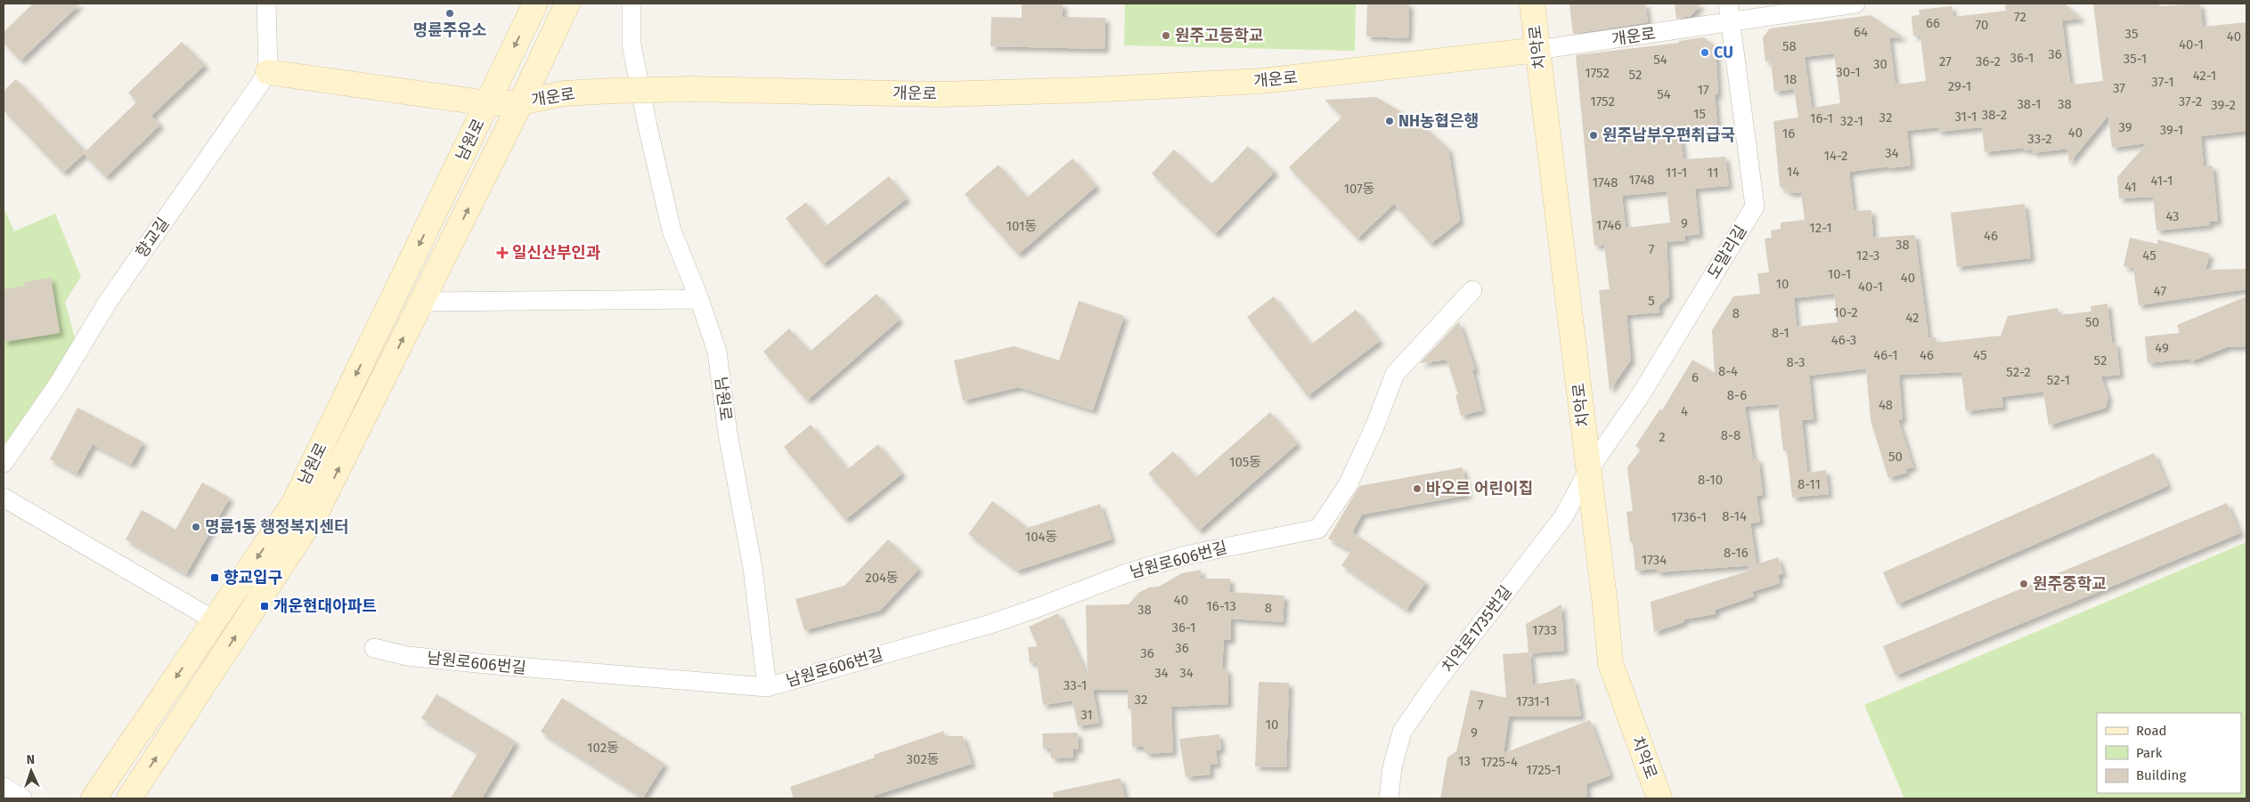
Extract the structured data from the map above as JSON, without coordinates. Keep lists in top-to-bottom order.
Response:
{
  "streets": {
    "street": [
      "개운로",
      "치악로",
      "남원로",
      "향교길",
      "도말리길",
      "남원로606번길",
      "치악로1735번길"
    ]
  },
  "crossings": [
    ["개운로", "치악로"],
    ["개운로", "남원로"],
    ["개운로", "도말리길"],
    ["치악로", "도말리길"],
    ["치악로", "치악로1735번길"],
    ["남원로", "향교길"],
    ["남원로", "남원로606번길"],
    ["도말리길", "치악로1735번길"]
  ],
  "places": {
    "other": [
      "명륜주유소",
      "원주고등학교",
      "CU",
      "NH농협은행",
      "원주남부우편취급국",
      "바오르 어린이집",
      "명륜1동 행정복지센터",
      "원주중학교"
    ],
    "health": ["일신산부인과"],
    "transit": ["향교입구", "개운현대아파트"]
  },
  "house_numbers": [
    "72",
    "66",
    "70",
    "64",
    "35",
    "40",
    "40-1",
    "58",
    "36",
    "36-1",
    "35-1",
    "54",
    "27",
    "36-2",
    "30",
    "30-1",
    "1752",
    "52",
    "42-1",
    "18",
    "37-1",
    "29-1",
    "37",
    "17",
    "54",
    "1752",
    "37-2",
    "38-1",
    "38",
    "39-2",
    "15",
    "38-2",
    "31-1",
    "32",
    "16-1",
    "32-1",
    "39",
    "39-1",
    "40",
    "16",
    "33-2",
    "34",
    "14-2",
    "14",
    "11-1",
    "11",
    "1748",
    "41-1",
    "1748",
    "41",
    "107동",
    "43",
    "9",
    "1746",
    "101동",
    "12-1",
    "46",
    "38",
    "7",
    "12-3",
    "45",
    "10-1",
    "40",
    "10",
    "40-1",
    "47",
    "5",
    "10-2",
    "8",
    "42",
    "50",
    "8-1",
    "46-3",
    "49",
    "46-1",
    "46",
    "45",
    "52",
    "8-3",
    "8-4",
    "52-2",
    "6",
    "52-1",
    "8-6",
    "48",
    "4",
    "8-8",
    "2",
    "50",
    "105동",
    "8-10",
    "8-11",
    "8-14",
    "1736-1",
    "104동",
    "8-16",
    "1734",
    "204동",
    "40",
    "16-13",
    "8",
    "38",
    "36-1",
    "1733",
    "36",
    "36",
    "34",
    "34",
    "33-1",
    "32",
    "1731-1",
    "7",
    "31",
    "10",
    "9",
    "102동",
    "302동",
    "13",
    "1725-4",
    "1725-1"
  ],
  "legend": ["Road", "Park", "Building"],
  "north": "top"
}
